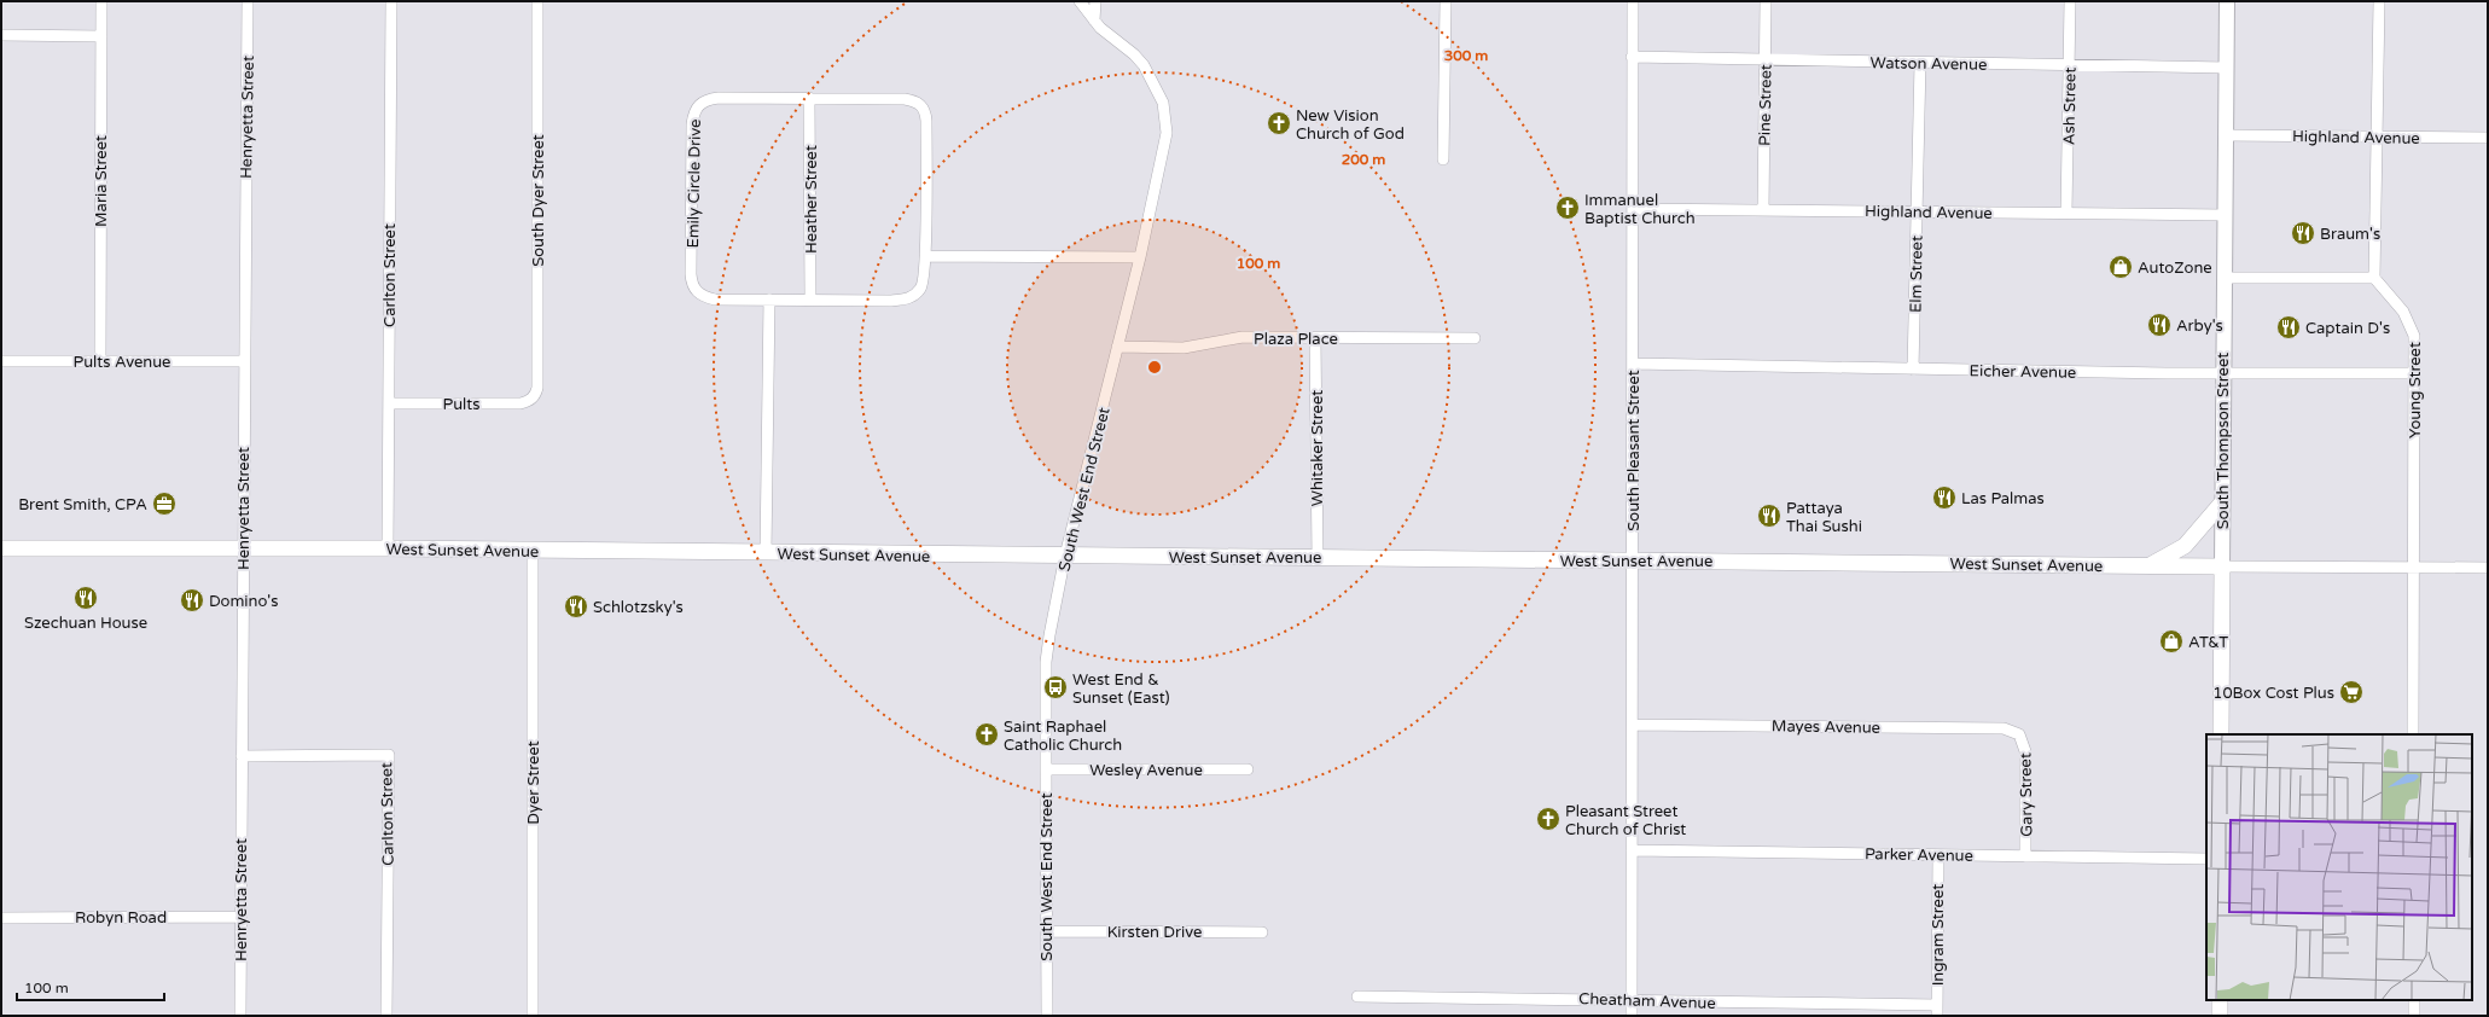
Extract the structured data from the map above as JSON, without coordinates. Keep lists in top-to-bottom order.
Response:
{
  "streets": {
    "highway": ["South Thompson Street", "West Sunset Avenue"],
    "street": [
      "Watson Avenue",
      "Pine Street",
      "Ash Street",
      "Henryetta Street",
      "Highland Avenue",
      "Maria Street",
      "Emily Circle Drive",
      "Heather Street",
      "South Dyer Street",
      "Elm Street",
      "Carlton Street",
      "Plaza Place",
      "Pults Avenue",
      "Eicher Avenue",
      "Young Street",
      "Pults",
      "Whitaker Street",
      "South Pleasant Street",
      "South West End Street",
      "Mayes Avenue",
      "Wesley Avenue",
      "Dyer Street",
      "Gary Street",
      "Parker Avenue",
      "Robyn Road",
      "Kirsten Drive",
      "Ingram Street",
      "Cheatham Avenue"
    ]
  },
  "crossings": [
    ["Watson Avenue", "Pine Street"],
    ["Watson Avenue", "Ash Street"],
    ["Watson Avenue", "Elm Street"],
    ["Watson Avenue", "South Thompson Street"],
    ["Watson Avenue", "South Pleasant Street"],
    ["Pine Street", "Highland Avenue"],
    ["Ash Street", "Highland Avenue"],
    ["Henryetta Street", "Carlton Street"],
    ["Henryetta Street", "Pults Avenue"],
    ["Henryetta Street", "West Sunset Avenue"],
    ["Henryetta Street", "Robyn Road"],
    ["Highland Avenue", "Elm Street"],
    ["Highland Avenue", "South Thompson Street"],
    ["Highland Avenue", "South Pleasant Street"],
    ["Maria Street", "Pults Avenue"],
    ["Emily Circle Drive", "Heather Street"],
    ["South Dyer Street", "Pults"],
    ["Elm Street", "Eicher Avenue"],
    ["Carlton Street", "Pults"],
    ["Carlton Street", "West Sunset Avenue"],
    ["Plaza Place", "Whitaker Street"],
    ["Plaza Place", "South West End Street"],
    ["Eicher Avenue", "Young Street"],
    ["Eicher Avenue", "South Thompson Street"],
    ["Eicher Avenue", "South Pleasant Street"],
    ["Young Street", "West Sunset Avenue"],
    ["South Thompson Street", "West Sunset Avenue"],
    ["Whitaker Street", "West Sunset Avenue"],
    ["South Pleasant Street", "West Sunset Avenue"],
    ["South Pleasant Street", "Mayes Avenue"],
    ["South Pleasant Street", "Parker Avenue"],
    ["South Pleasant Street", "Cheatham Avenue"],
    ["South West End Street", "West Sunset Avenue"],
    ["South West End Street", "Wesley Avenue"],
    ["South West End Street", "Kirsten Drive"],
    ["West Sunset Avenue", "Dyer Street"],
    ["Mayes Avenue", "Gary Street"],
    ["Gary Street", "Parker Avenue"],
    ["Parker Avenue", "Ingram Street"],
    ["Ingram Street", "Cheatham Avenue"]
  ],
  "places": {
    "church": [
      "New Vision Church of God",
      "Immanuel Baptist Church",
      "Saint Raphael Catholic Church",
      "Pleasant Street Church of Christ"
    ],
    "restaurant": [
      "Braum's",
      "Arby's",
      "Captain D's",
      "Las Palmas",
      "Pattaya Thai Sushi",
      "Szechuan House",
      "Domino's",
      "Schlotzsky's"
    ],
    "shop": ["AutoZone", "AT&T"],
    "office": ["Brent Smith, CPA"],
    "bus stop": ["West End & Sunset (East)"],
    "supermarket": ["10Box Cost Plus"]
  },
  "scale_bar": "100 m",
  "rings": ["300 m", "200 m", "100 m"]
}
